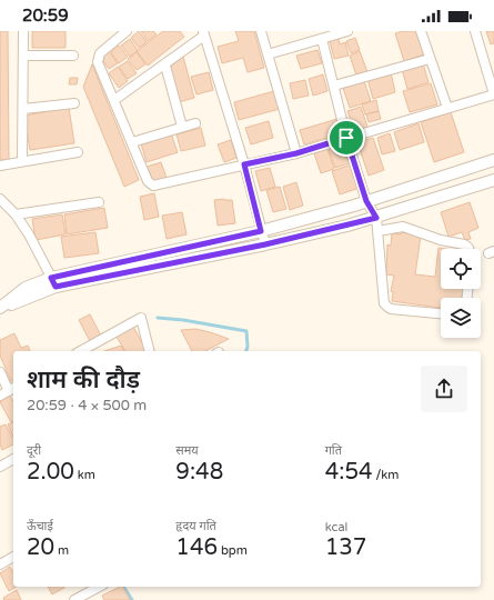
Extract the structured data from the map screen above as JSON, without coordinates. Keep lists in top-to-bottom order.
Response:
{
  "page": {
    "status": "20:59",
    "heading": ["शाम की दौड़", "20:59 · 4 × 500 m"],
    "stats": [
      ["दूरी", "2.00 km"],
      ["समय", "9:48"],
      ["गति", "4:54 /km"],
      ["ऊँचाई", "20 m"],
      ["हृदय गति", "146 bpm"],
      ["kcal", "137"]
    ]
  }
}
